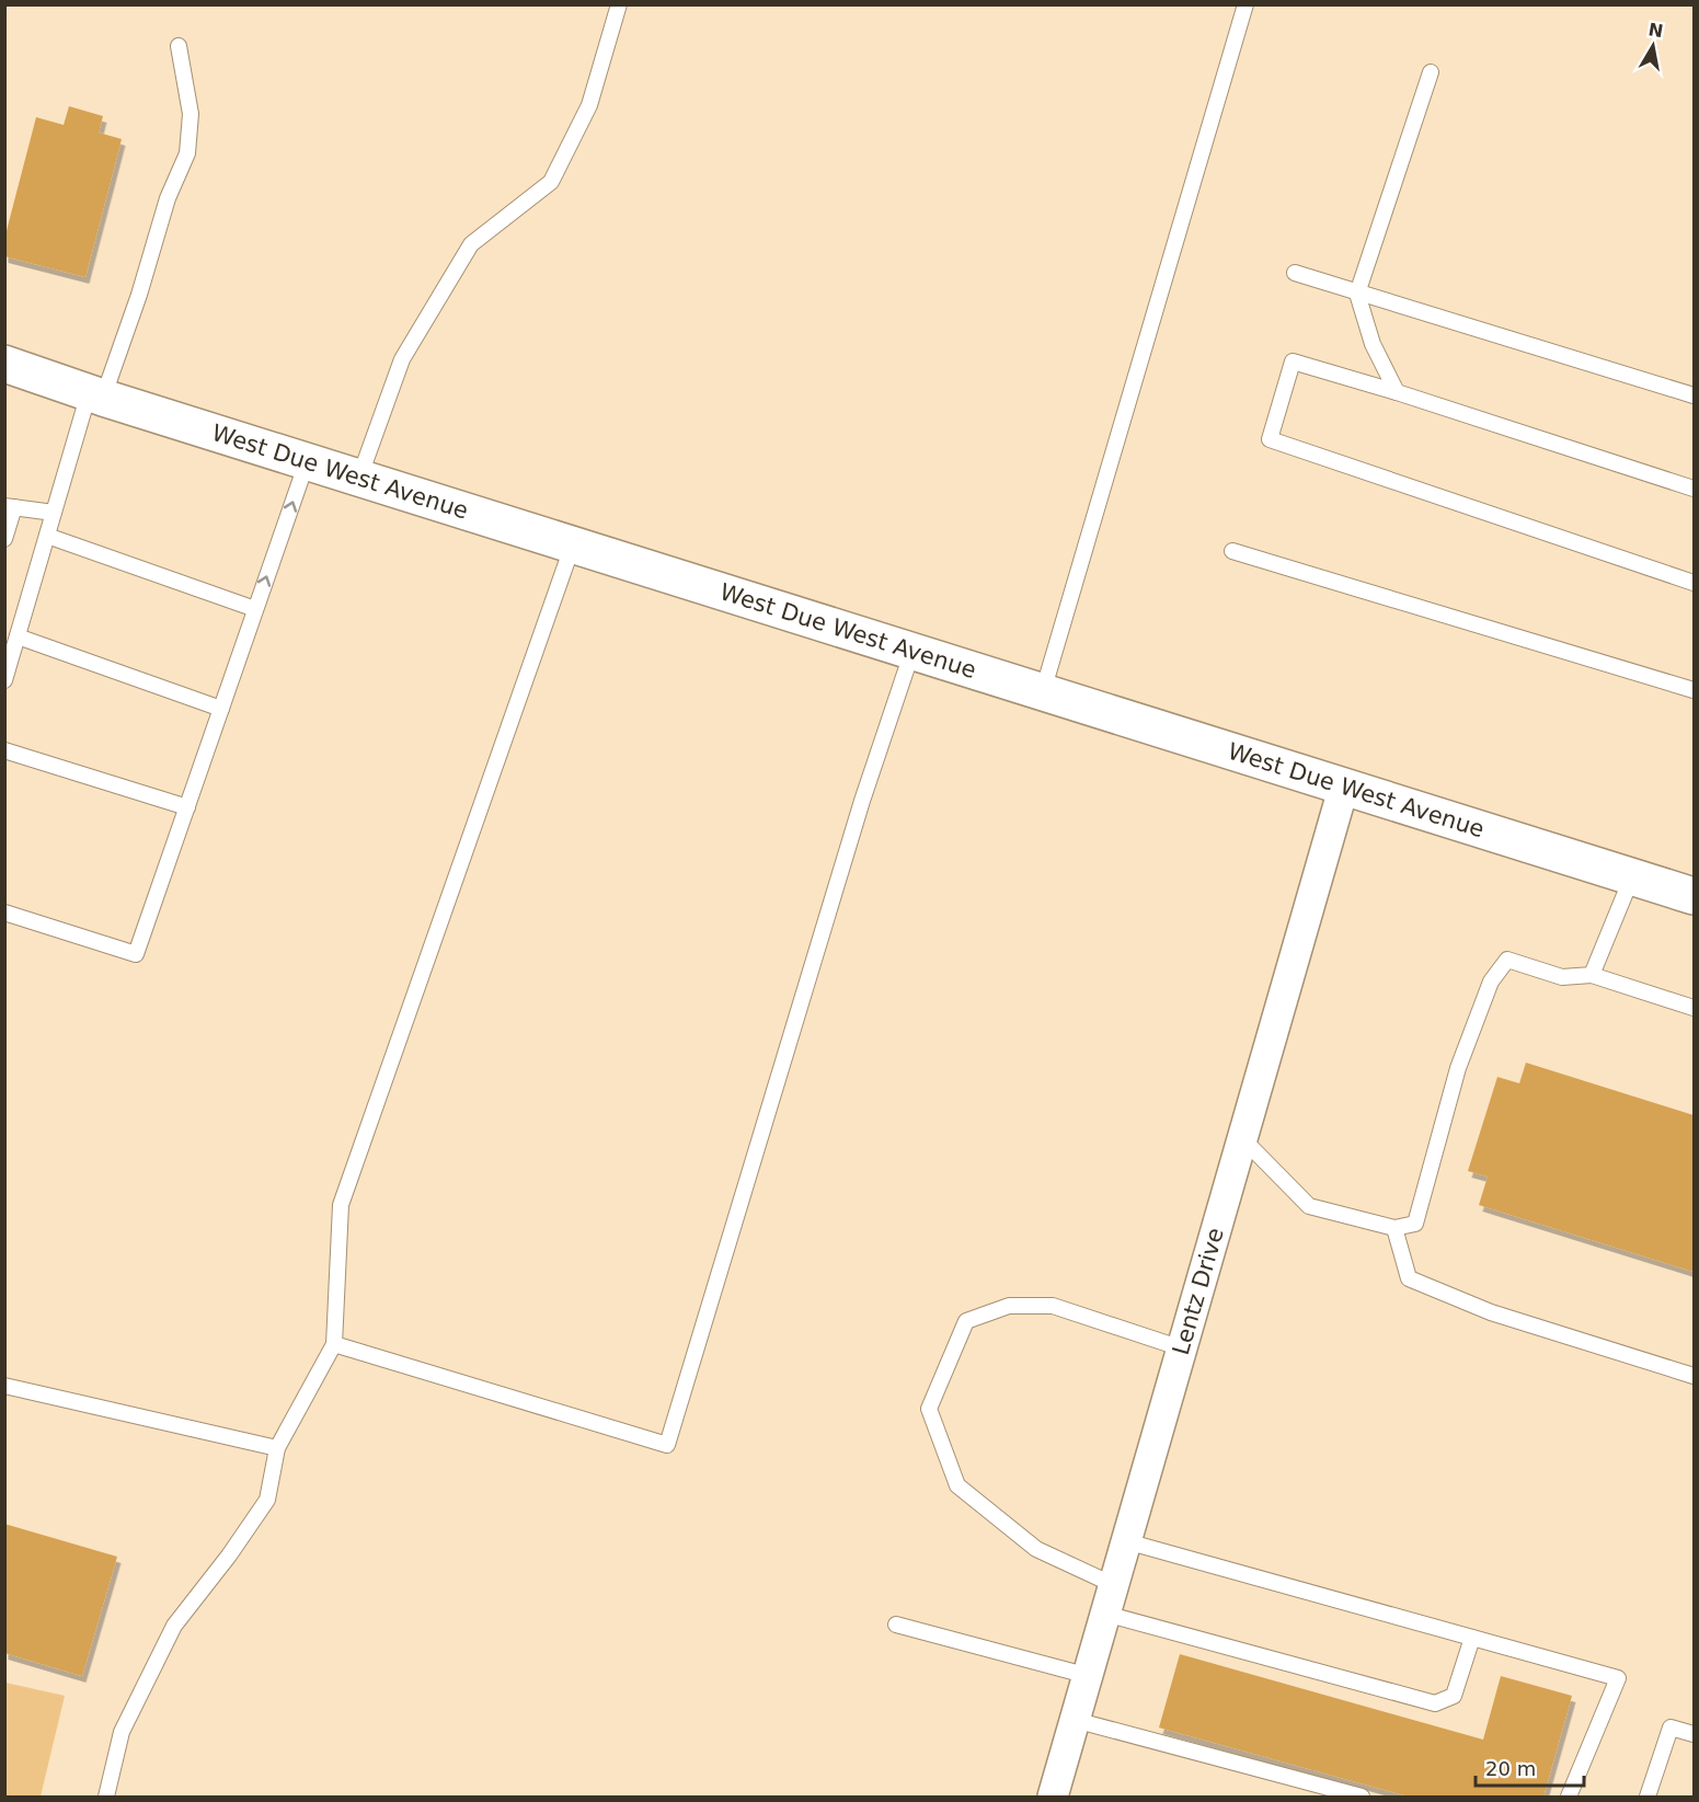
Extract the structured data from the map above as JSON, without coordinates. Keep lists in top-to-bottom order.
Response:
{
  "streets": {
    "main road": ["West Due West Avenue"],
    "street": ["Lentz Drive"]
  },
  "crossings": [
    ["West Due West Avenue", "Lentz Drive"]
  ],
  "scale_bar": "20 m",
  "north": "top"
}
